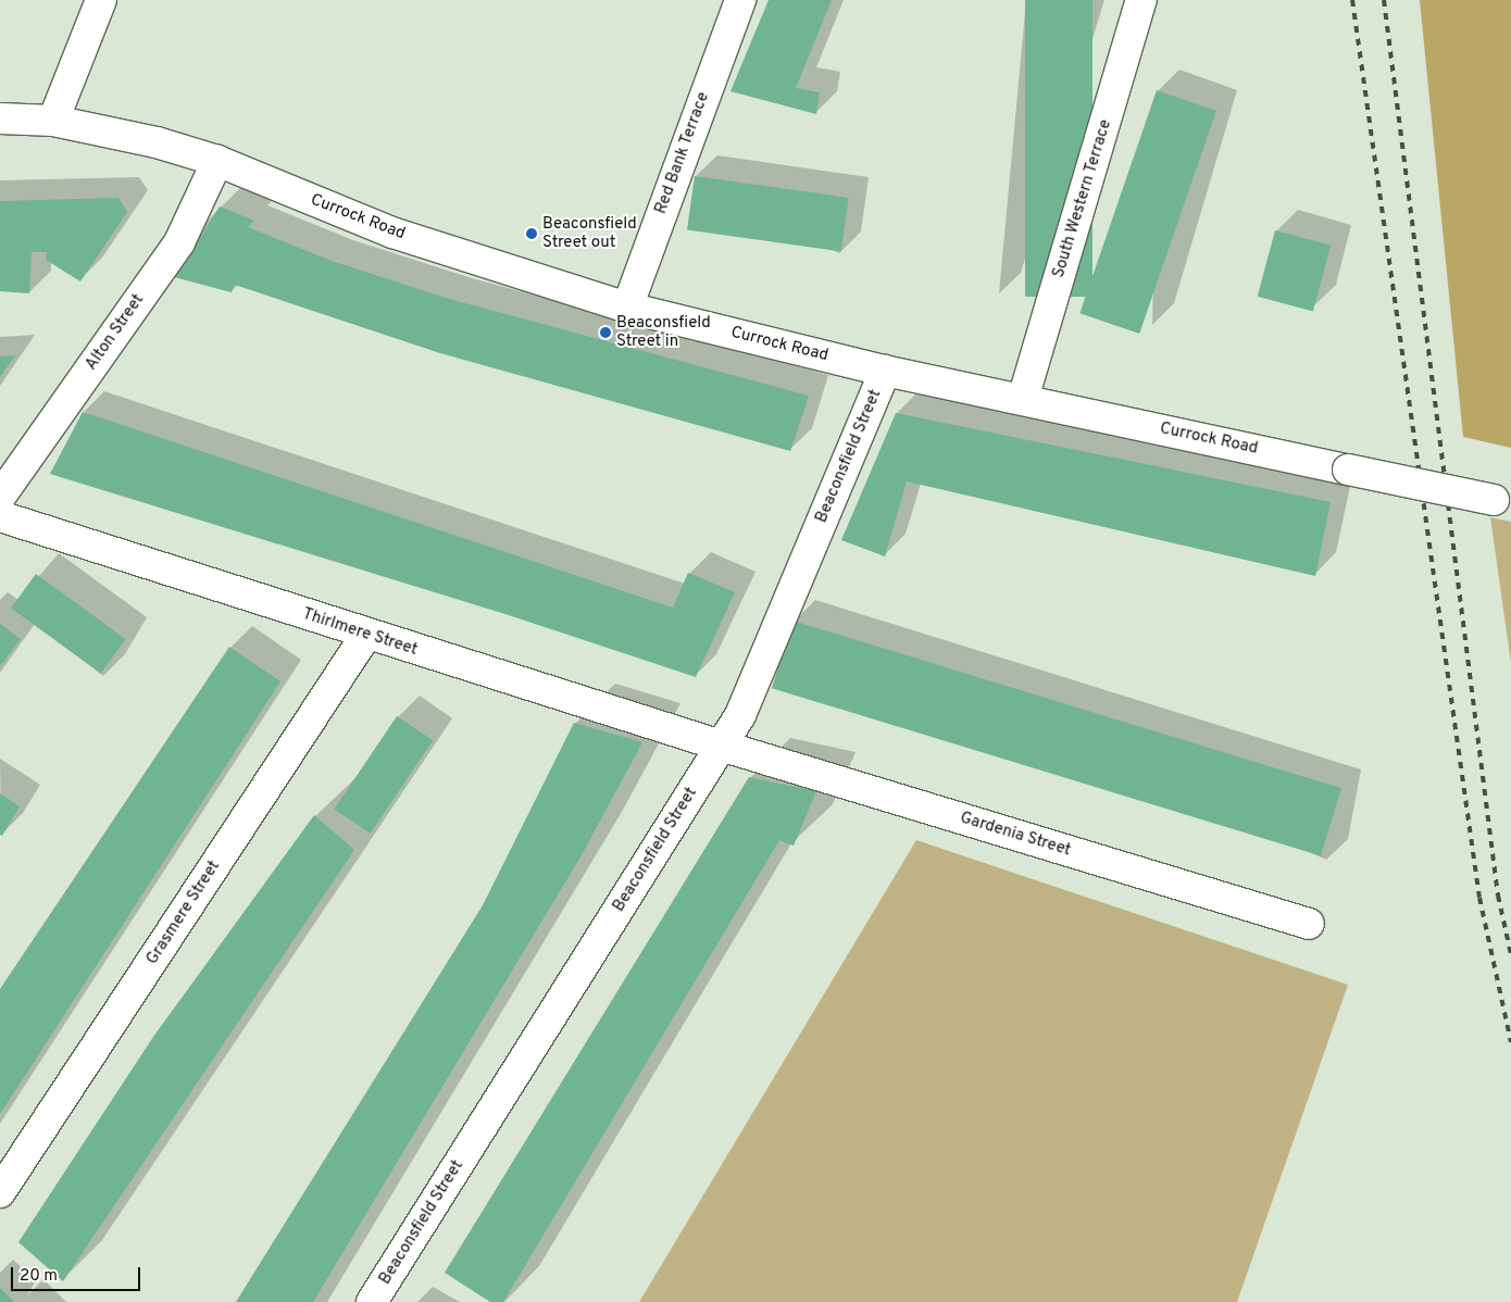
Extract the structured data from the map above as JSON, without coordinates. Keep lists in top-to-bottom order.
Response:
{
  "streets": {
    "street": [
      "Red Bank Terrace",
      "South Western Terrace",
      "Currock Road",
      "Alton Street",
      "Beaconsfield Street",
      "Thirlmere Street",
      "Gardenia Street",
      "Grasmere Street"
    ]
  },
  "crossings": [
    ["Red Bank Terrace", "Currock Road"],
    ["South Western Terrace", "Currock Road"],
    ["Currock Road", "Alton Street"],
    ["Currock Road", "Beaconsfield Street"],
    ["Beaconsfield Street", "Thirlmere Street"],
    ["Beaconsfield Street", "Gardenia Street"],
    ["Thirlmere Street", "Gardenia Street"],
    ["Thirlmere Street", "Grasmere Street"]
  ],
  "places": ["Beaconsfield Street out", "Beaconsfield Street in"],
  "scale_bar": "20 m"
}
